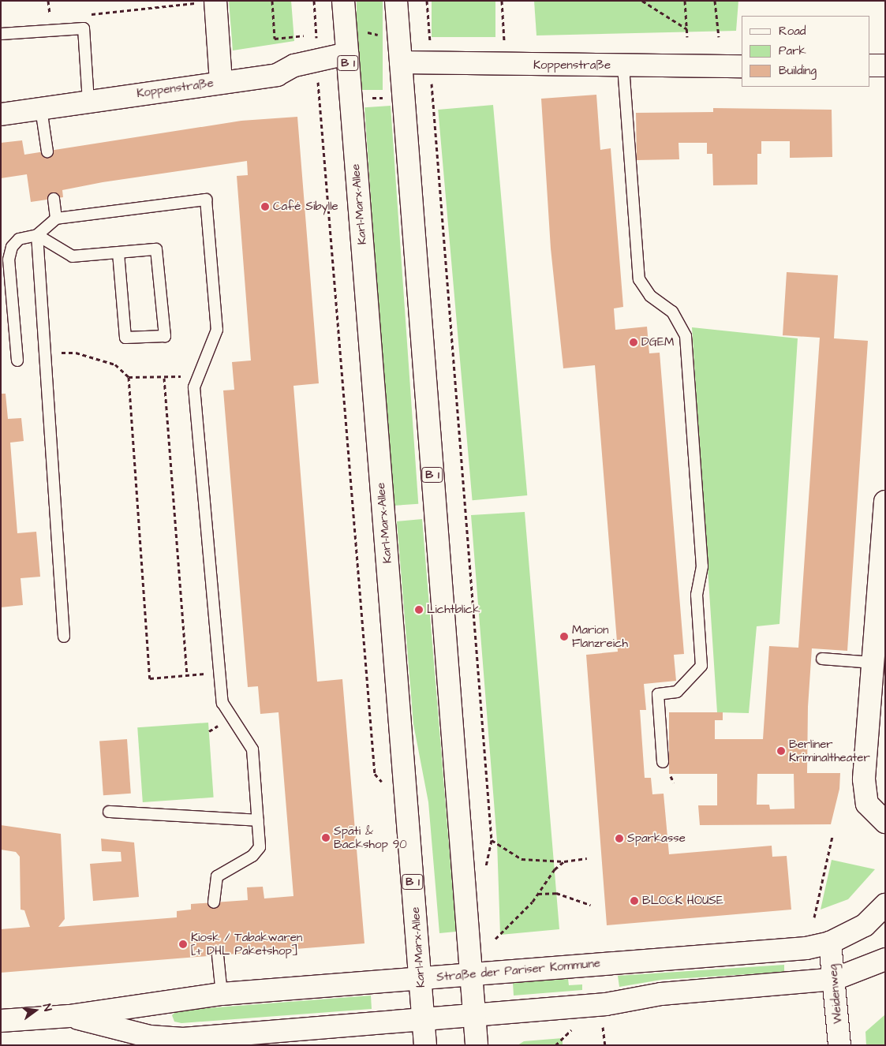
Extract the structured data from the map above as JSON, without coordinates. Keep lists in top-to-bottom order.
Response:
{
  "streets": {
    "street": [
      "B 1",
      "Koppenstraße",
      "Karl-Marx-Allee",
      "Straße der Pariser Kommune",
      "Weidenweg"
    ]
  },
  "crossings": [
    ["B 1", "Koppenstraße"],
    ["B 1", "Straße der Pariser Kommune"],
    ["Koppenstraße", "Karl-Marx-Allee"],
    ["Karl-Marx-Allee", "Straße der Pariser Kommune"],
    ["Straße der Pariser Kommune", "Weidenweg"]
  ],
  "places": [
    "Café Sibylle",
    "DGEM",
    "Lichtblick",
    "Marion Flanzreich",
    "Berliner Kriminaltheater",
    "Späti & Backshop 90",
    "Sparkasse",
    "BLOCK HOUSE",
    "Kiosk / Tabakwaren [+ DHL Paketshop]"
  ],
  "legend": ["Road", "Park", "Building"],
  "north": "right"
}
